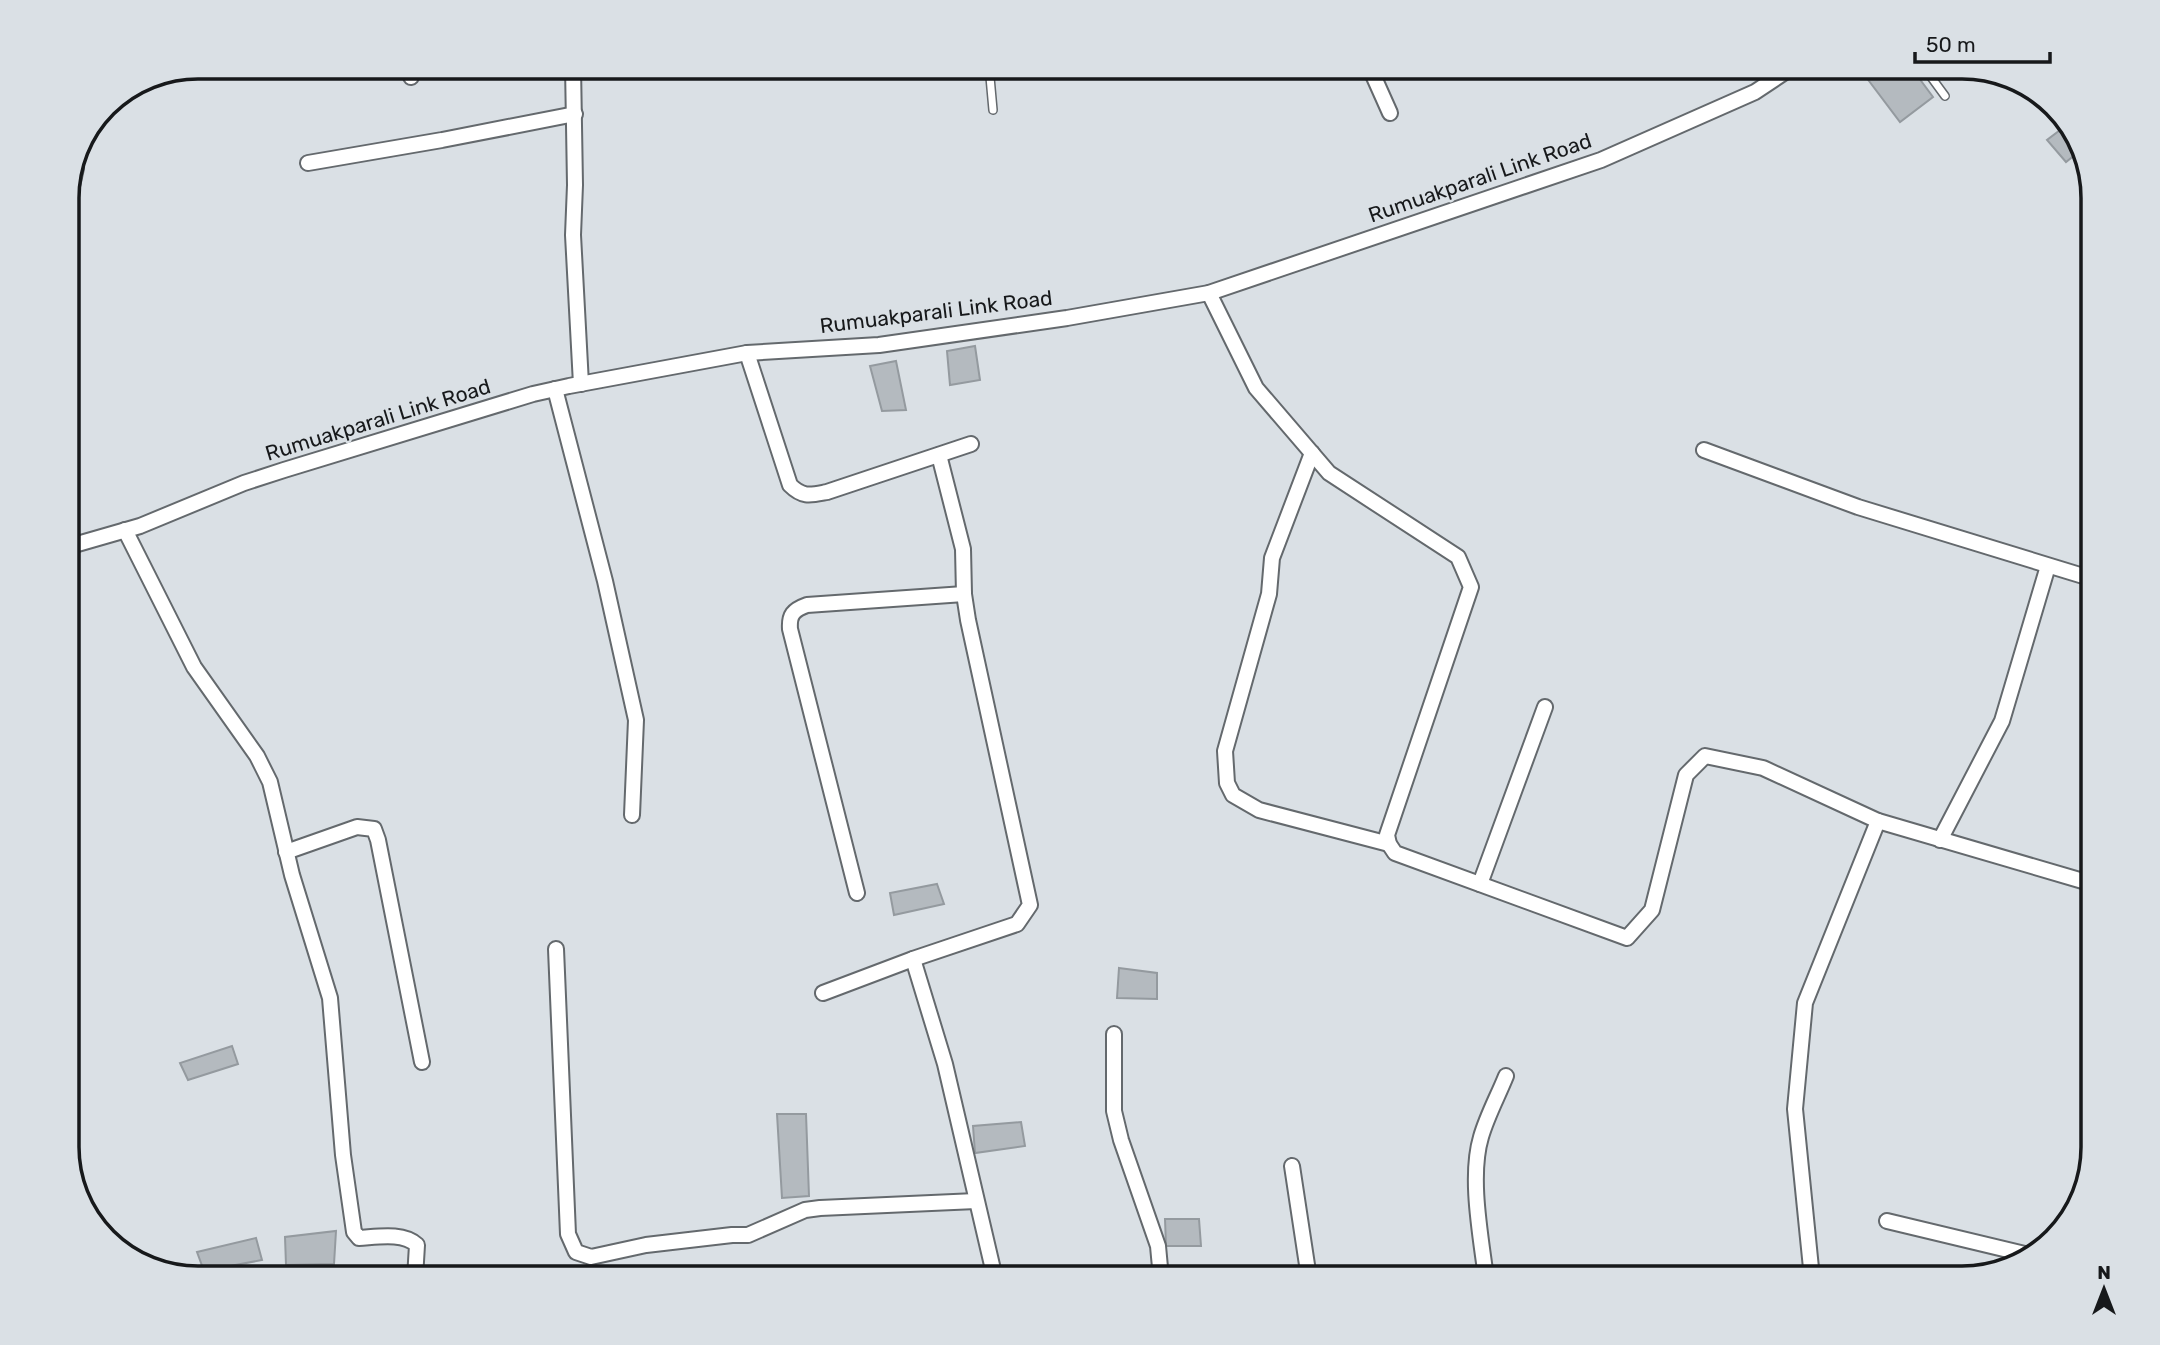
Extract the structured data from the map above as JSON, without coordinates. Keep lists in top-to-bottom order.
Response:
{
  "streets": {
    "street": ["Rumuakparali Link Road"]
  },
  "scale_bar": "50 m",
  "north": "top"
}
